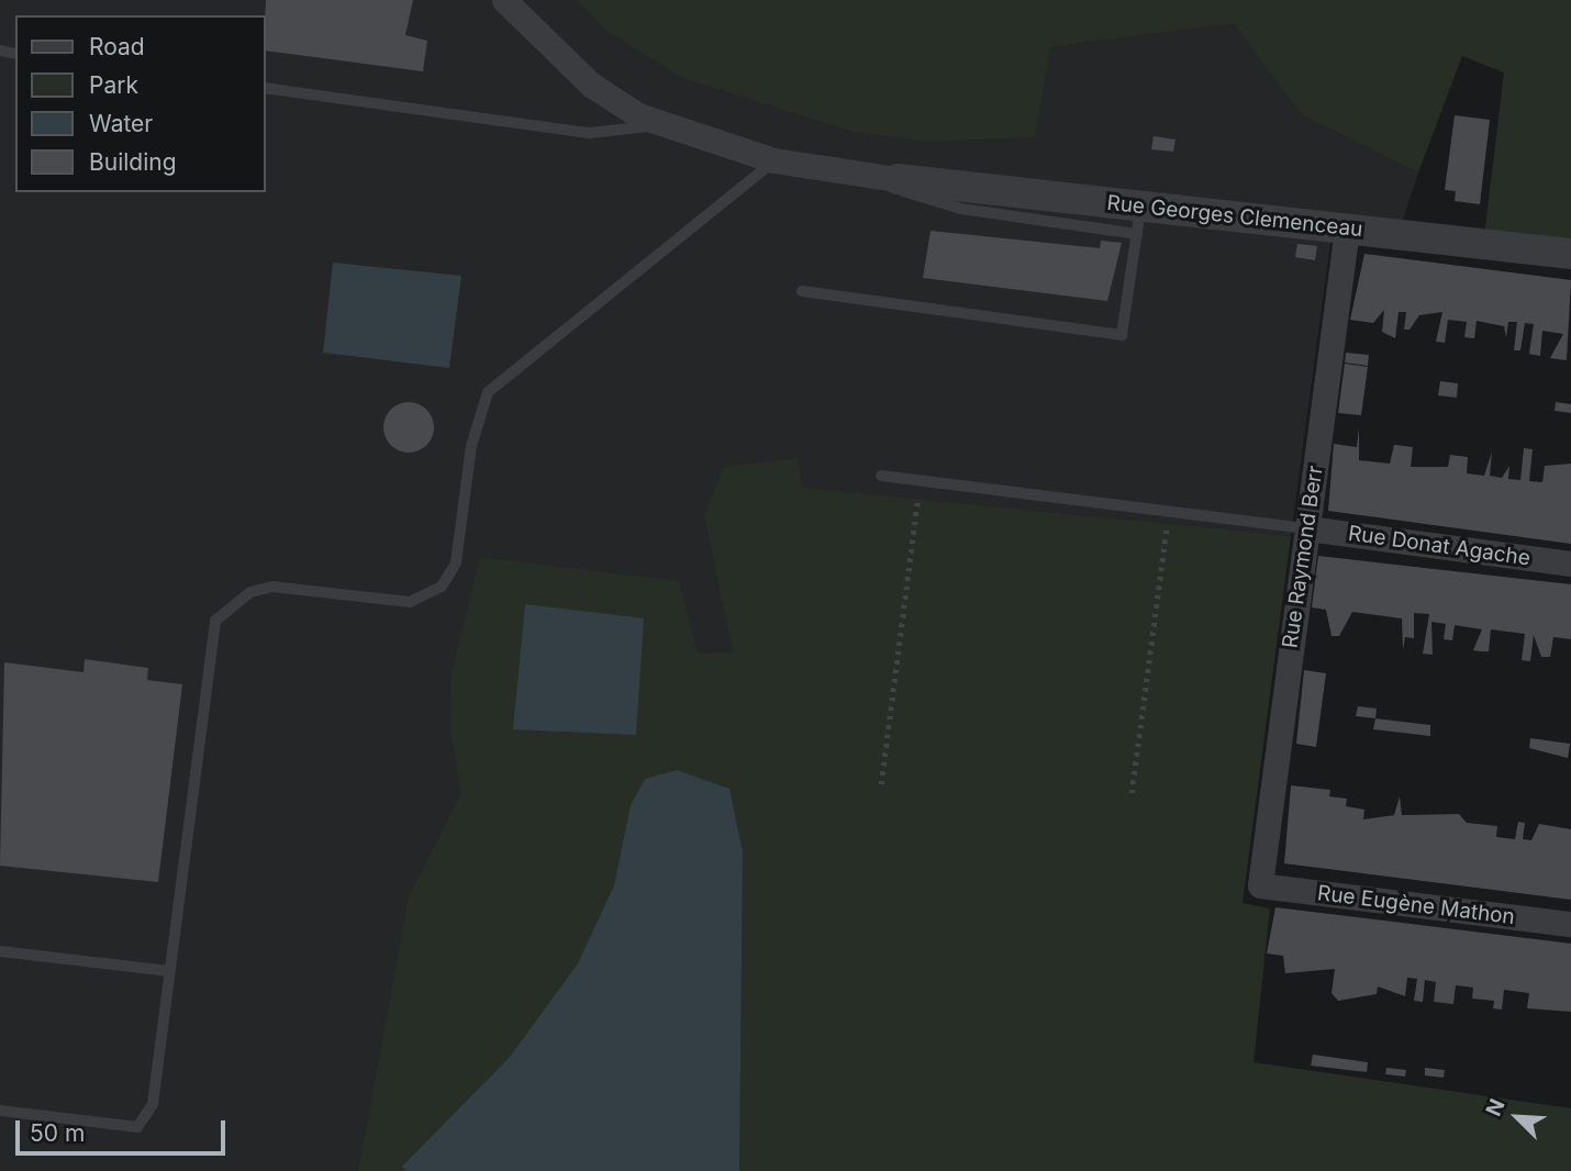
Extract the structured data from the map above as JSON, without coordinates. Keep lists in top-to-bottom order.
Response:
{
  "streets": {
    "street": [
      "Rue Georges Clemenceau",
      "Rue Donat Agache",
      "Rue Raymond Berr",
      "Rue Eugène Mathon"
    ]
  },
  "crossings": [
    ["Rue Georges Clemenceau", "Rue Raymond Berr"],
    ["Rue Donat Agache", "Rue Raymond Berr"],
    ["Rue Raymond Berr", "Rue Eugène Mathon"]
  ],
  "legend": [
    "Road",
    "Park",
    "Water",
    "Building"
  ],
  "scale_bar": "50 m",
  "north": "top left"
}
